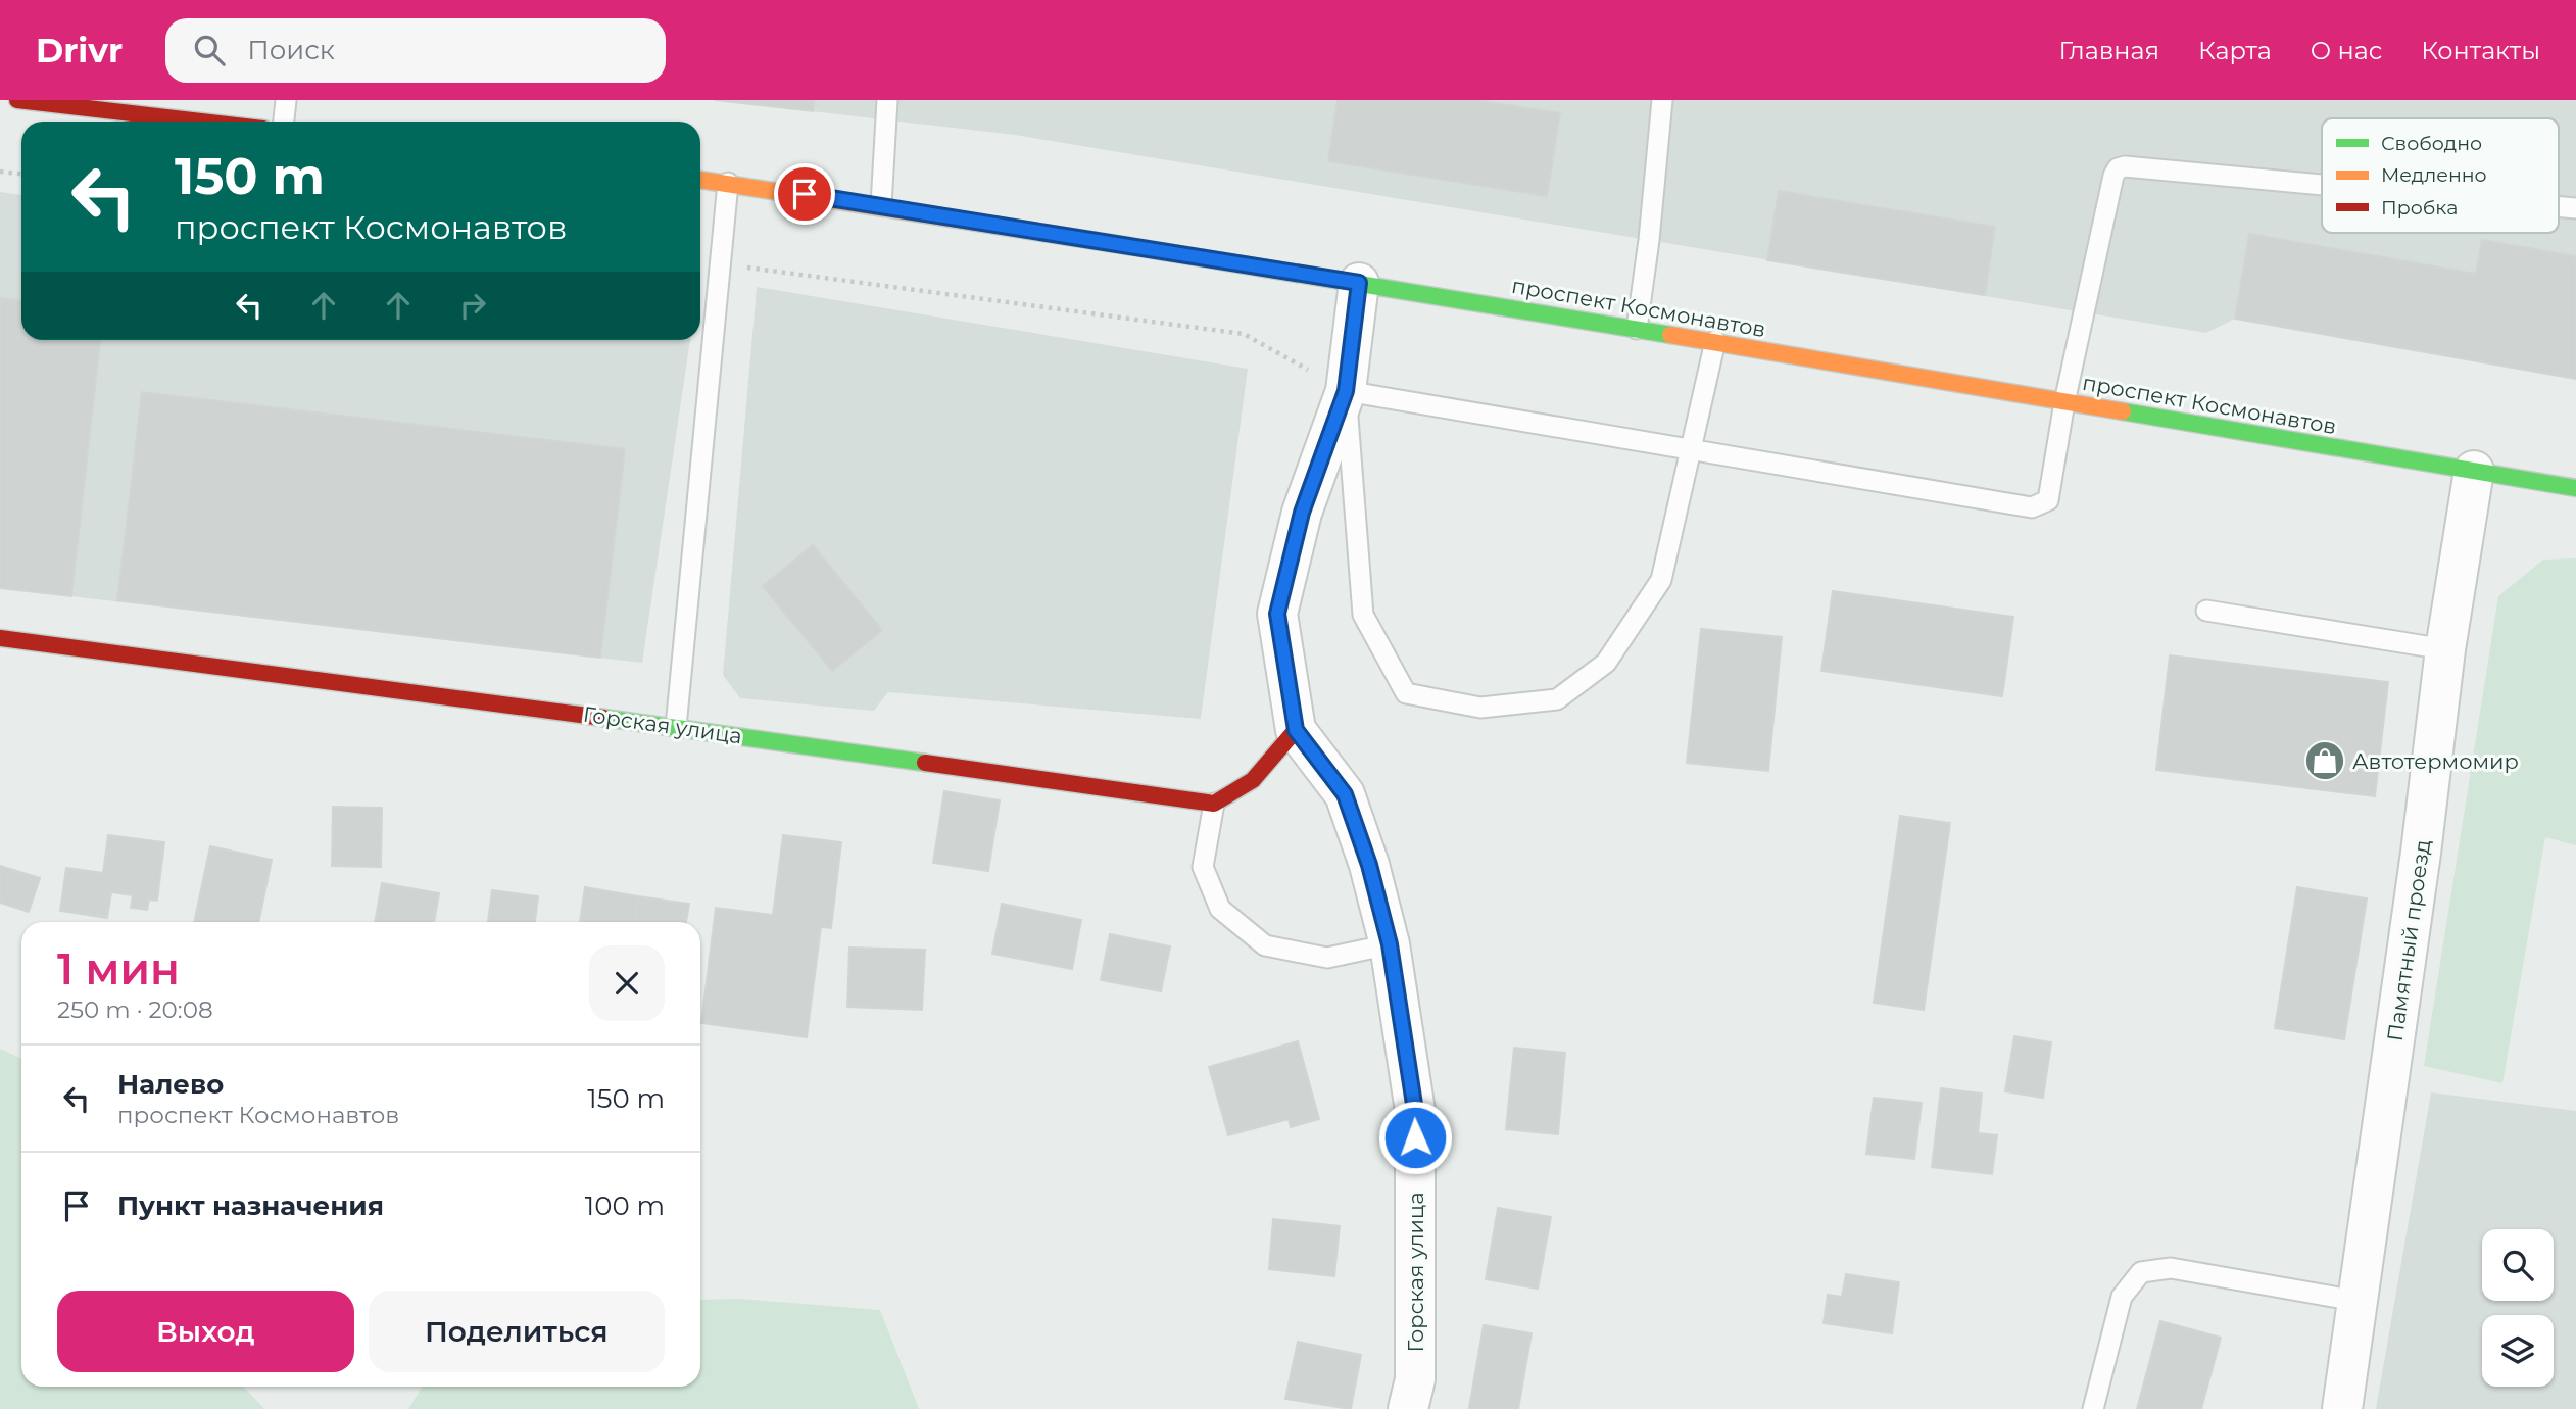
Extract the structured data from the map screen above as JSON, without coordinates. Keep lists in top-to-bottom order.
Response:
{
  "streets": {
    "main road": ["проспект Космонавтов", "Горская улица"],
    "street": ["Памятный проезд"]
  },
  "crossings": [
    ["проспект Космонавтов", "Горская улица"],
    ["проспект Космонавтов", "Памятный проезд"]
  ],
  "places": {
    "shop": ["Автотермомир"]
  },
  "legend": ["Свободно", "Медленно", "Пробка"],
  "page": {
    "header": "Drivr",
    "search": "Поиск",
    "nav": [
      "Главная",
      "Карта",
      "О нас",
      "Контакты"
    ],
    "turn": ["150 m", "проспект Космонавтов"],
    "heading": ["1 мин", "250 m · 20:08"],
    "list": [
      {
        "name": "Налево",
        "note": "проспект Космонавтов",
        "value": "150 m"
      },
      {
        "name": "Пункт назначения",
        "value": "100 m"
      }
    ],
    "buttons": ["Выход", "Поделиться"]
  }
}
